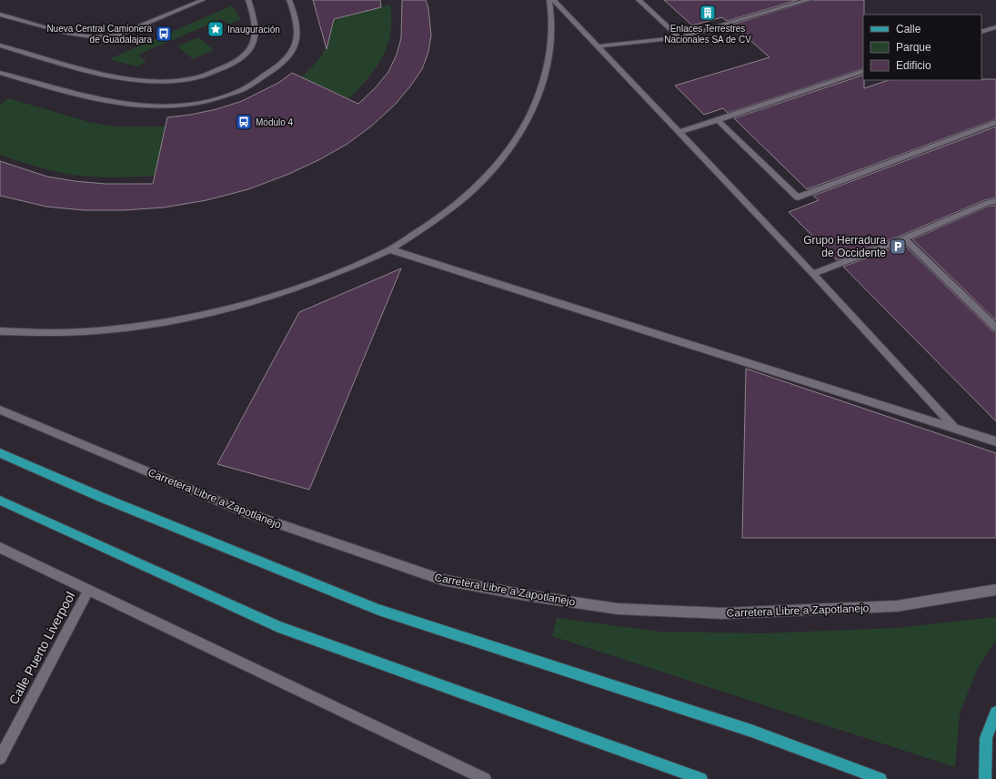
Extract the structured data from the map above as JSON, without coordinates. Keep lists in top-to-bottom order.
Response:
{
  "streets": {
    "main road": ["Carretera Libre a Zapotlanejo", "Calle Puerto Liverpool"]
  },
  "places": {
    "building": ["Enlaces Terrestres Nacionales SA de CV"],
    "place": ["Inauguración"],
    "bus stop": ["Nueva Central Camionera de Guadalajara", "Módulo 4"],
    "parking": ["Grupo Herradura de Occidente"]
  },
  "legend": ["Calle", "Parque", "Edificio"]
}
